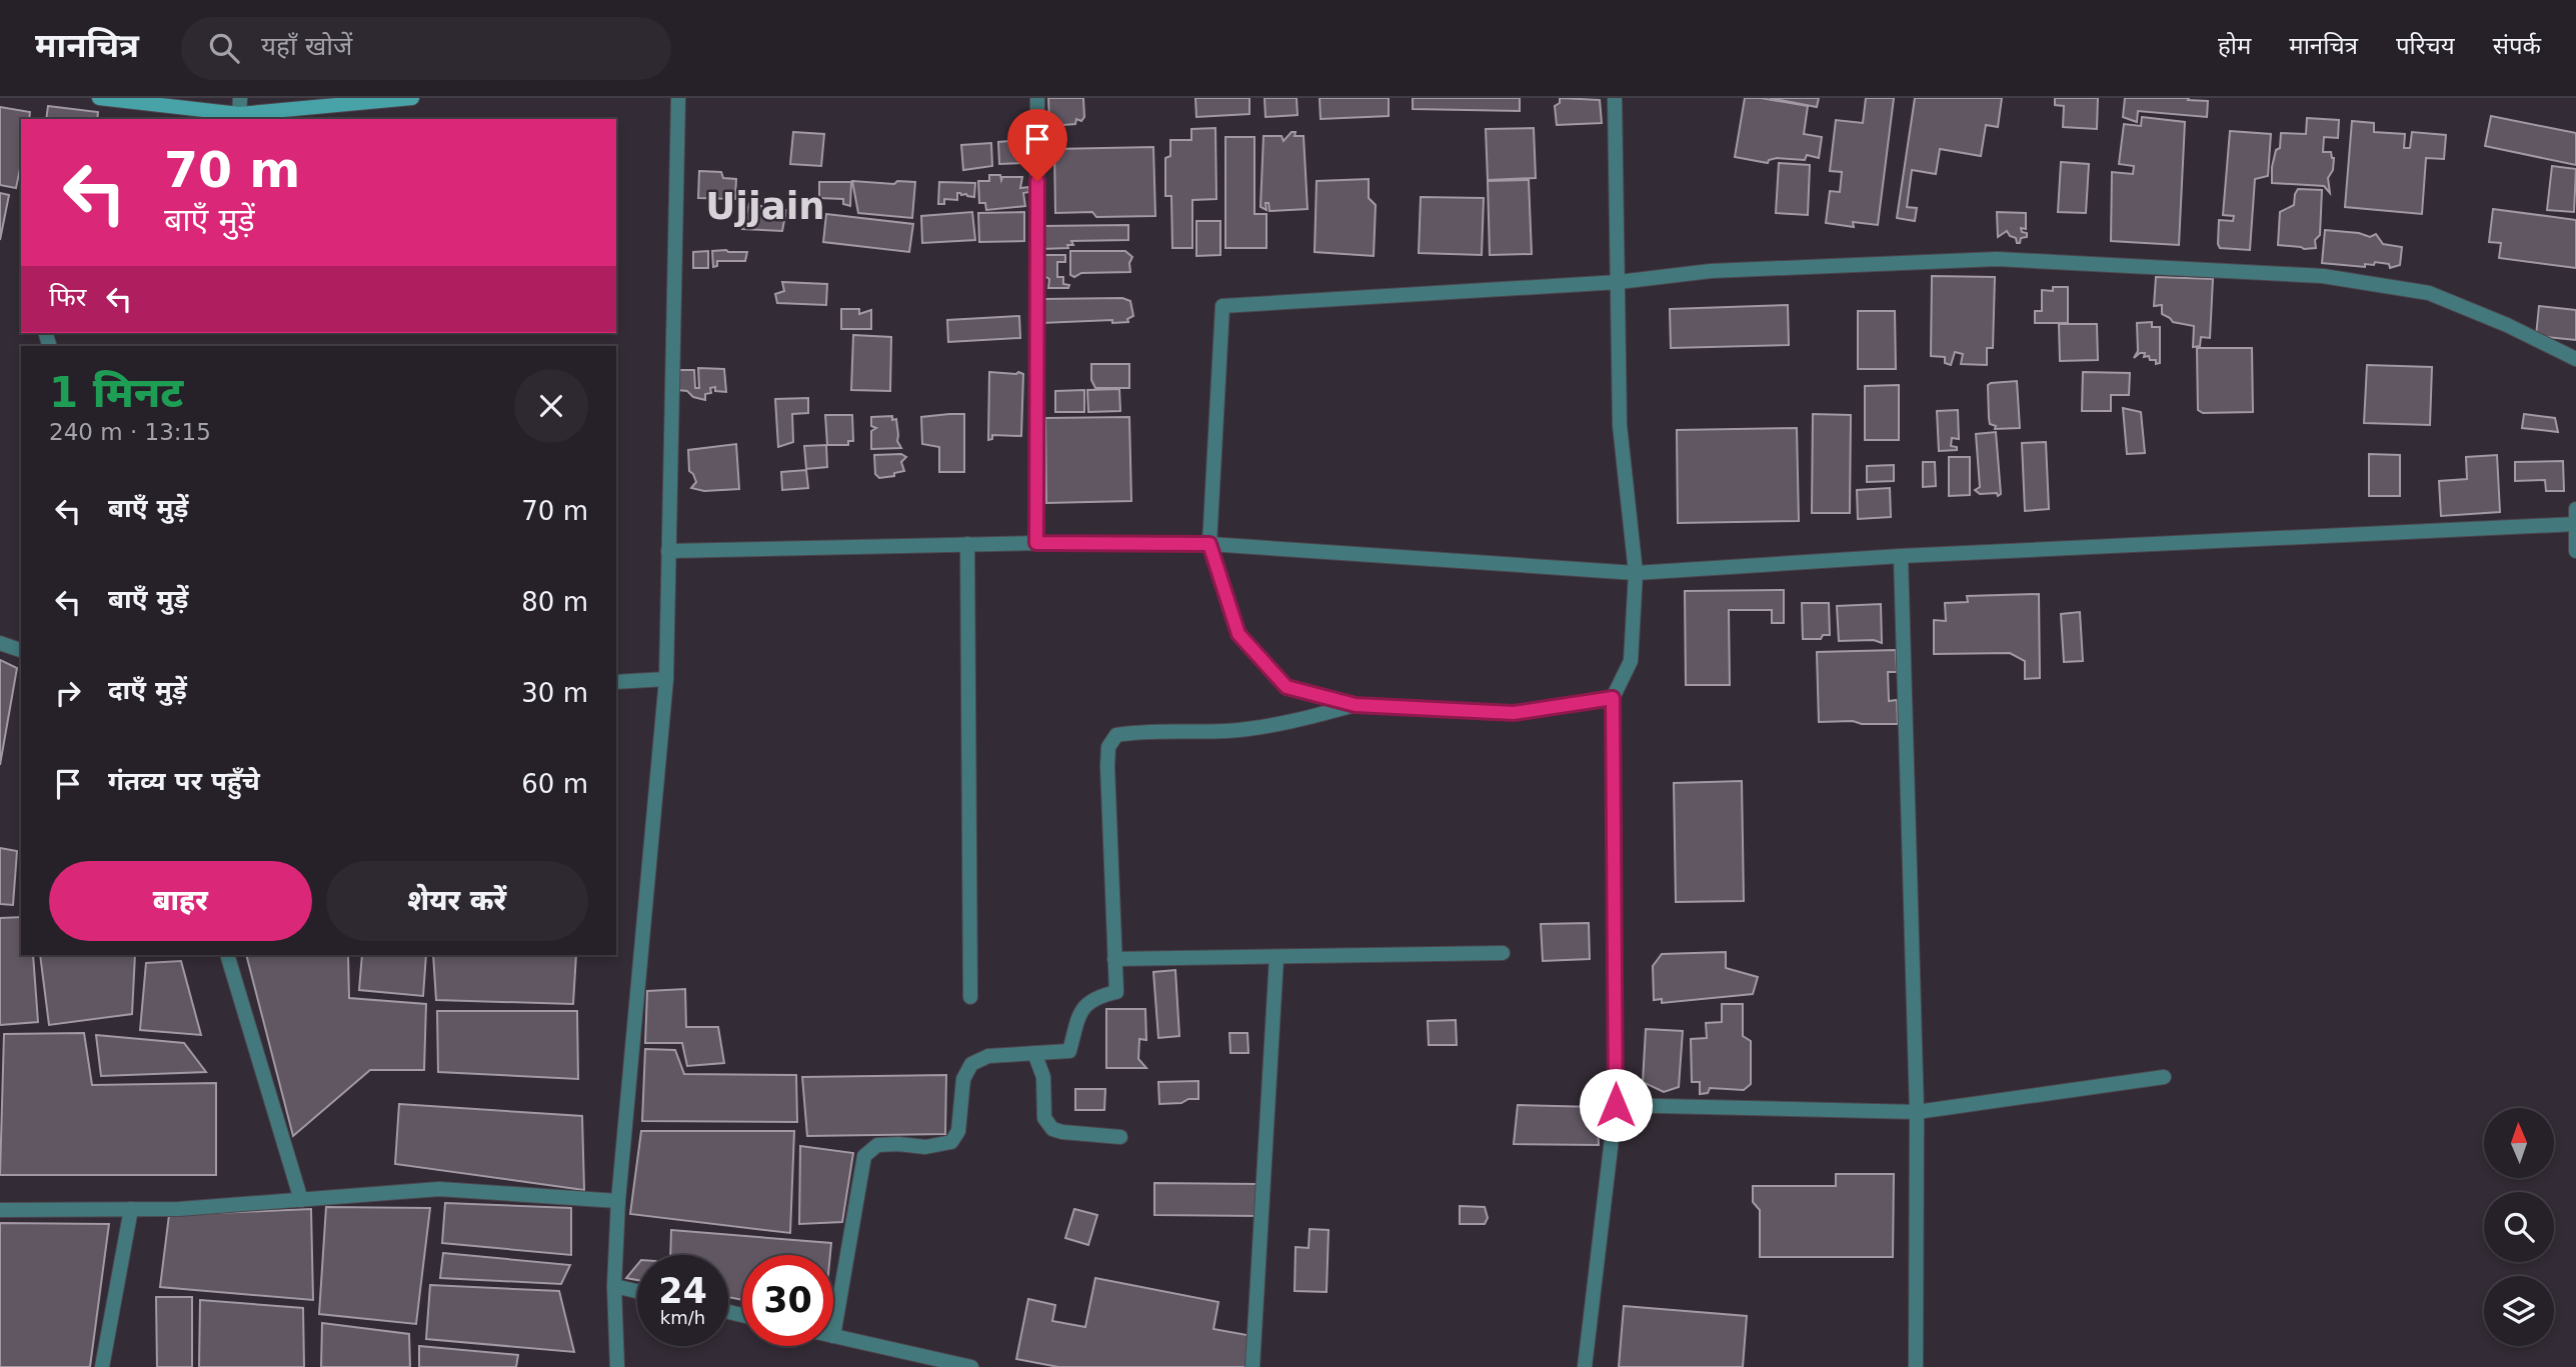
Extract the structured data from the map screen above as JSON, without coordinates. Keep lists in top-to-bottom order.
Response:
{
  "districts": ["Ujjain"],
  "north": "top",
  "page": {
    "header": "मानचित्र",
    "search": "यहाँ खोजें",
    "nav": [
      "होम",
      "मानचित्र",
      "परिचय",
      "संपर्क"
    ],
    "turn": ["70 m", "बाएँ मुड़ें"],
    "then": "फिर",
    "heading": ["1 मिनट", "240 m · 13:15"],
    "list": [
      {
        "name": "बाएँ मुड़ें",
        "value": "70 m"
      },
      {
        "name": "बाएँ मुड़ें",
        "value": "80 m"
      },
      {
        "name": "दाएँ मुड़ें",
        "value": "30 m"
      },
      {
        "name": "गंतव्य पर पहुँचे",
        "value": "60 m"
      }
    ],
    "buttons": ["बाहर", "शेयर करें"],
    "speed": "24 km/h",
    "limit": "30"
  }
}
